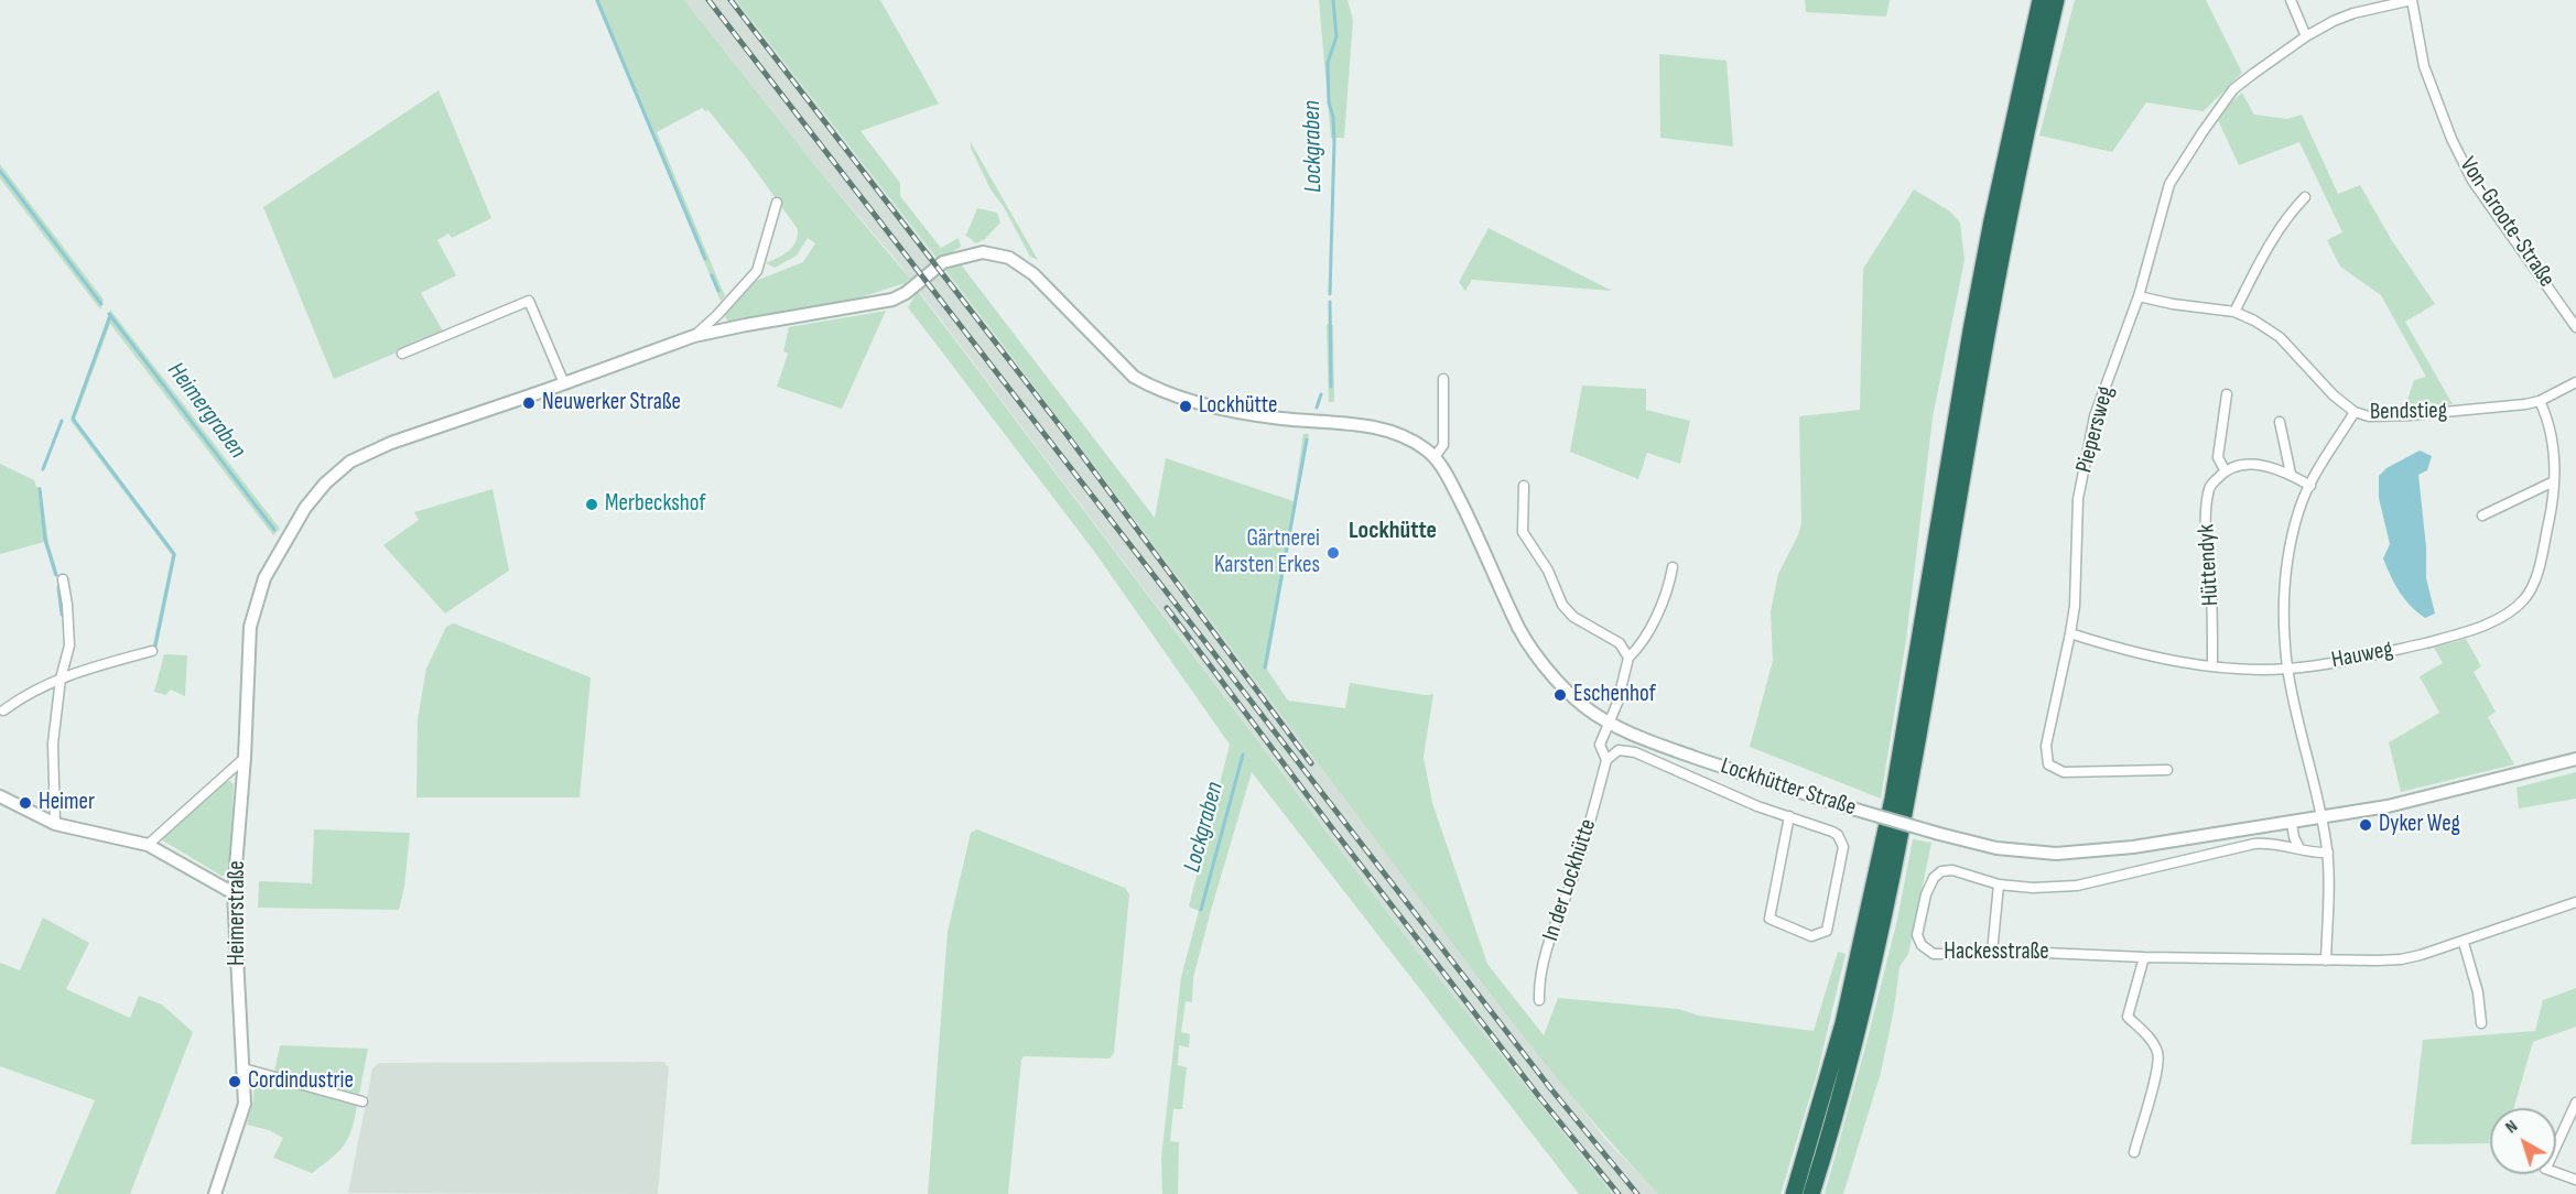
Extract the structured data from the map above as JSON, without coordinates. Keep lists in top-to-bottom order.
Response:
{
  "streets": {
    "street": [
      "Von-Groote-Straße",
      "Bendstieg",
      "Piepersweg",
      "Hüttendyk",
      "Hauweg",
      "Lockhütter Straße",
      "In der Lockhütte",
      "Heimerstraße",
      "Hackesstraße"
    ]
  },
  "crossings": [
    ["Von-Groote-Straße", "Piepersweg"],
    ["Bendstieg", "Piepersweg"],
    ["Bendstieg", "Hauweg"],
    ["Piepersweg", "Hauweg"],
    ["Hüttendyk", "Hauweg"],
    ["Lockhütter Straße", "In der Lockhütte"]
  ],
  "districts": ["Lockhütte"],
  "water": ["Lockgraben", "Heimergraben"],
  "places": [
    "Neuwerker Straße",
    "Lockhütte",
    "Merbeckshof",
    "Gärtnerei Karsten Erkes",
    "Eschenhof",
    "Heimer",
    "Dyker Weg",
    "Cordindustrie"
  ],
  "north": "top left"
}
